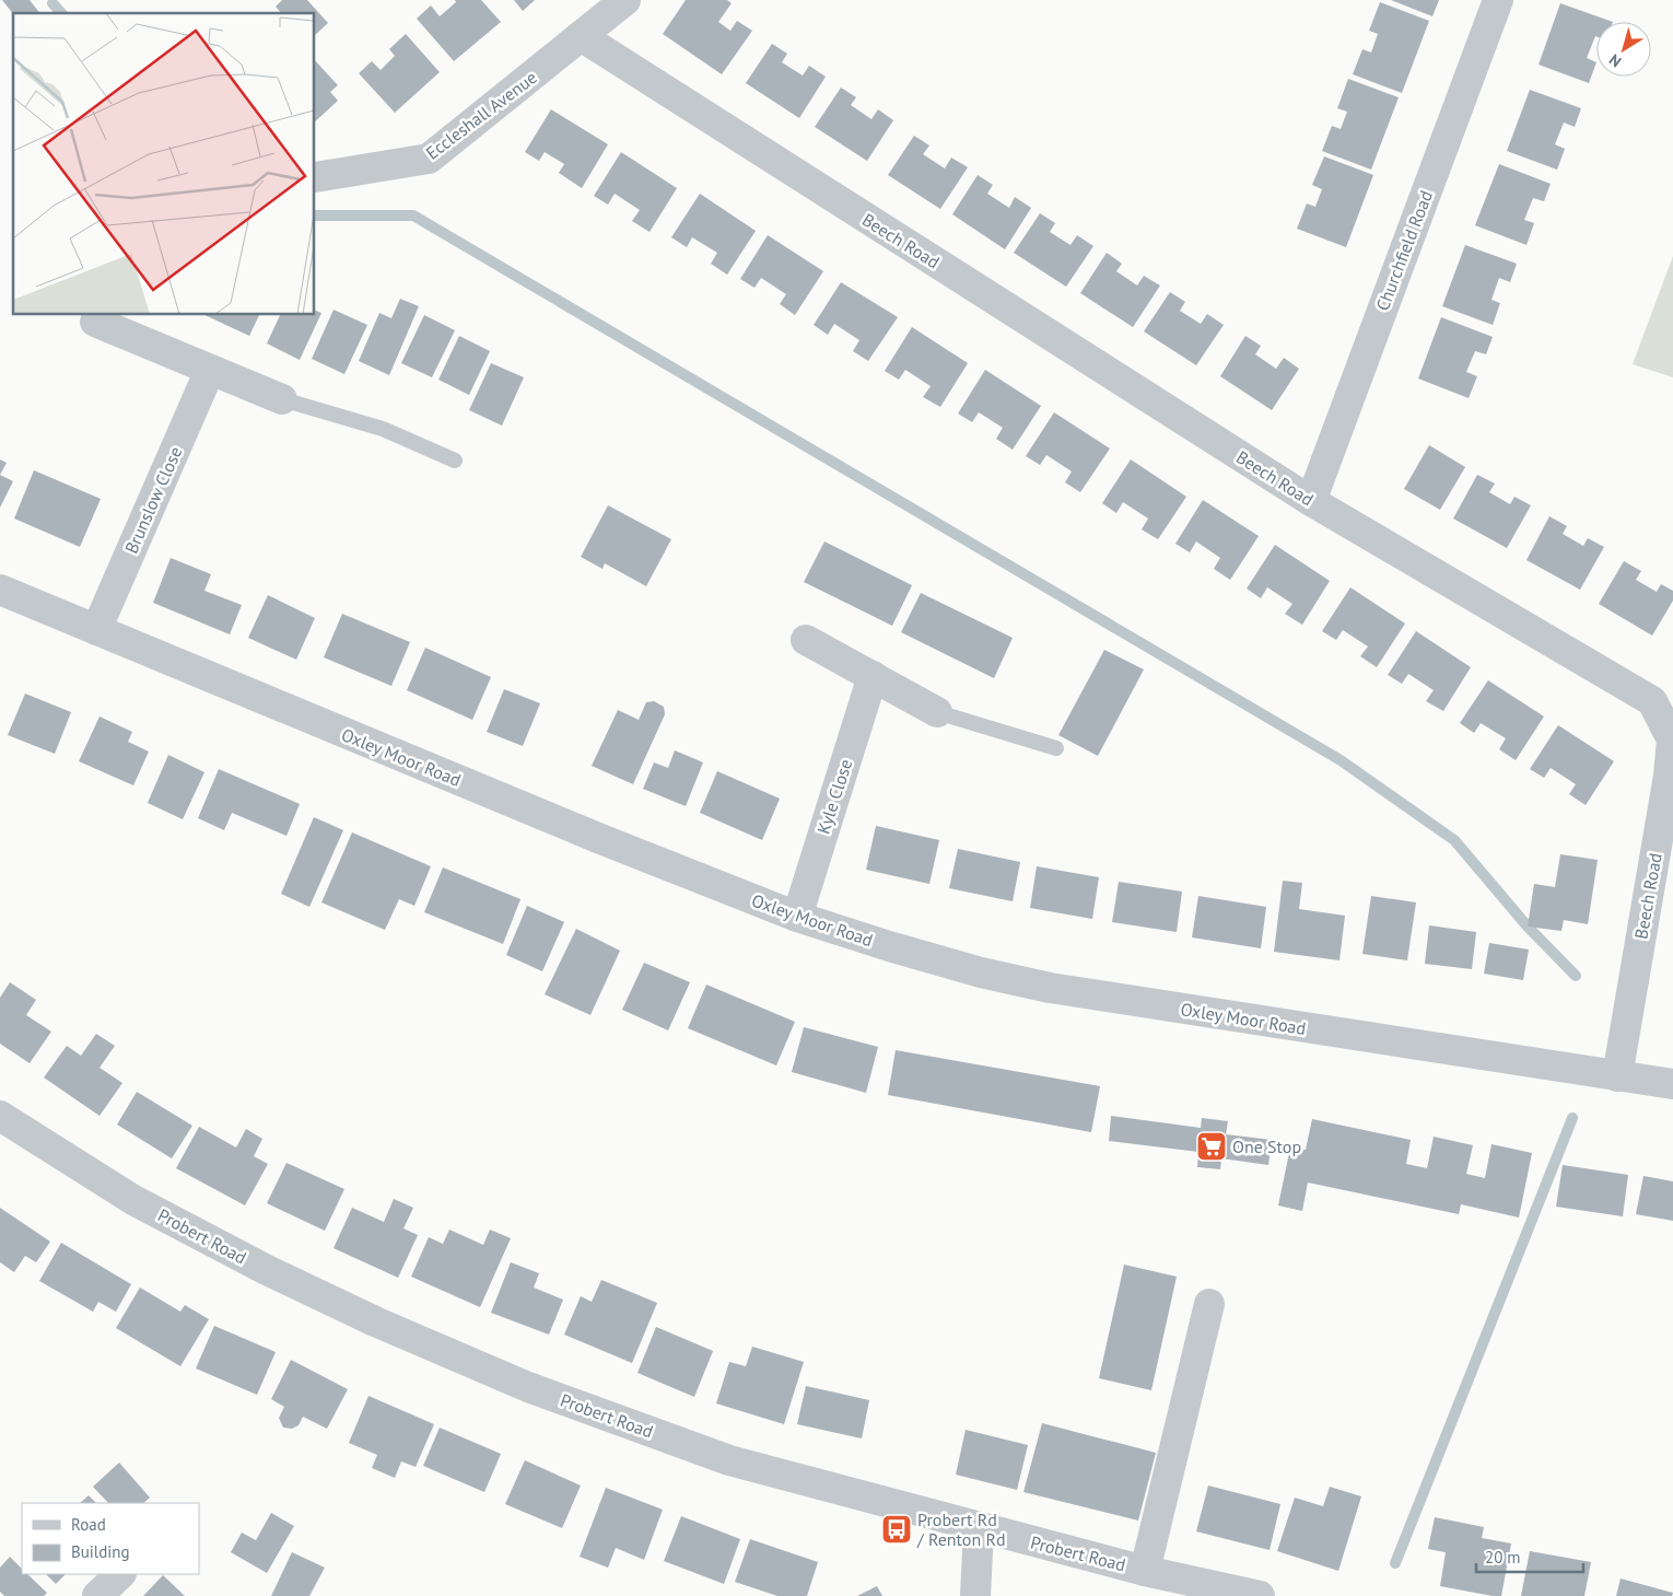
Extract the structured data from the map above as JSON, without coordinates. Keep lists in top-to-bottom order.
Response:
{
  "streets": {
    "street": [
      "Eccleshall Avenue",
      "Beech Road",
      "Churchfield Road",
      "Brunslow Close",
      "Oxley Moor Road",
      "Kyle Close",
      "Probert Road"
    ]
  },
  "crossings": [
    ["Eccleshall Avenue", "Beech Road"],
    ["Beech Road", "Churchfield Road"],
    ["Beech Road", "Oxley Moor Road"],
    ["Brunslow Close", "Oxley Moor Road"],
    ["Oxley Moor Road", "Kyle Close"]
  ],
  "places": {
    "supermarket": ["One Stop"],
    "bus stop": ["Probert Rd / Renton Rd"]
  },
  "legend": ["Road", "Building"],
  "scale_bar": "20 m",
  "north": "bottom left"
}
